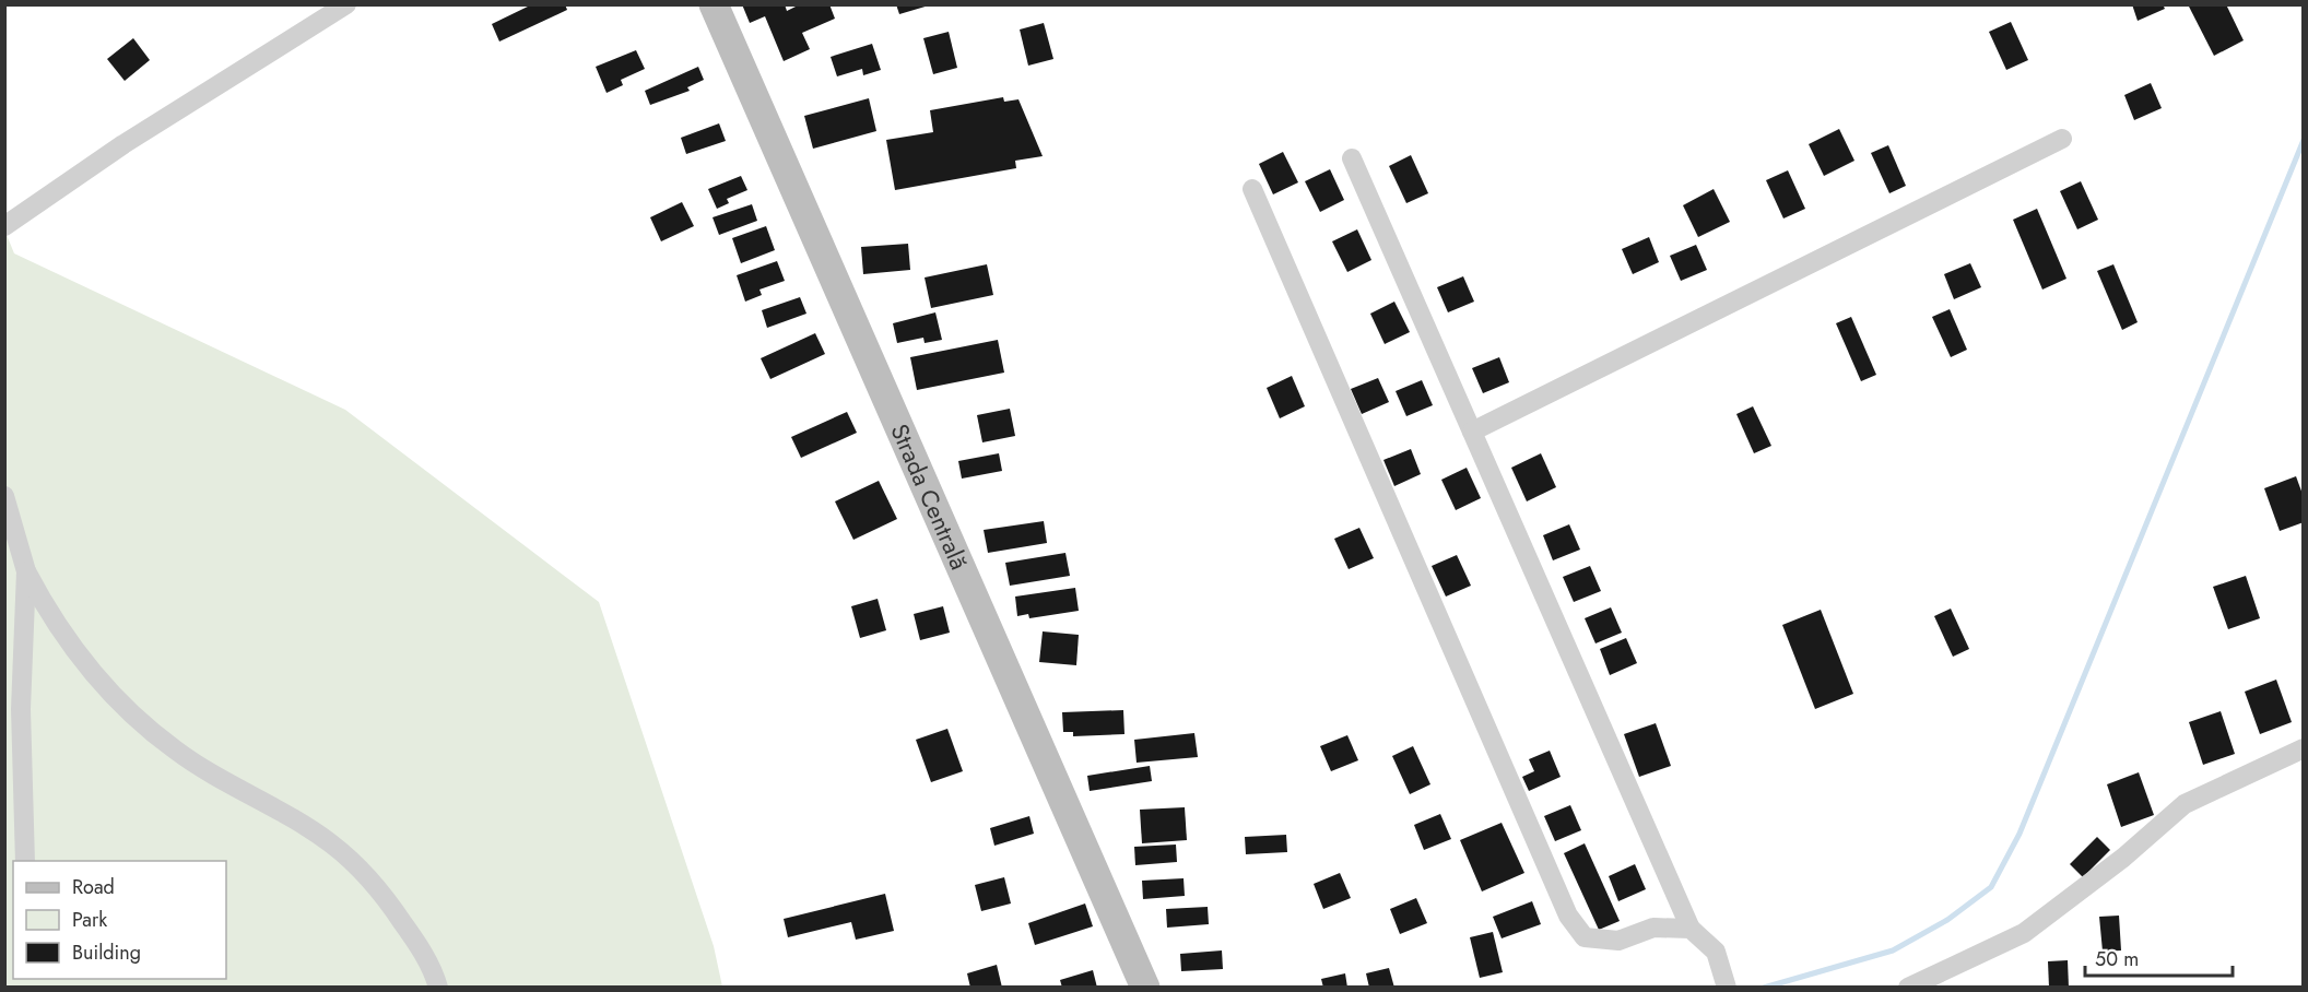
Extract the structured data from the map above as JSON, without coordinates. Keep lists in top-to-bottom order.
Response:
{
  "streets": {
    "main road": ["Strada Centrală"]
  },
  "legend": ["Road", "Park", "Building"],
  "scale_bar": "50 m"
}
